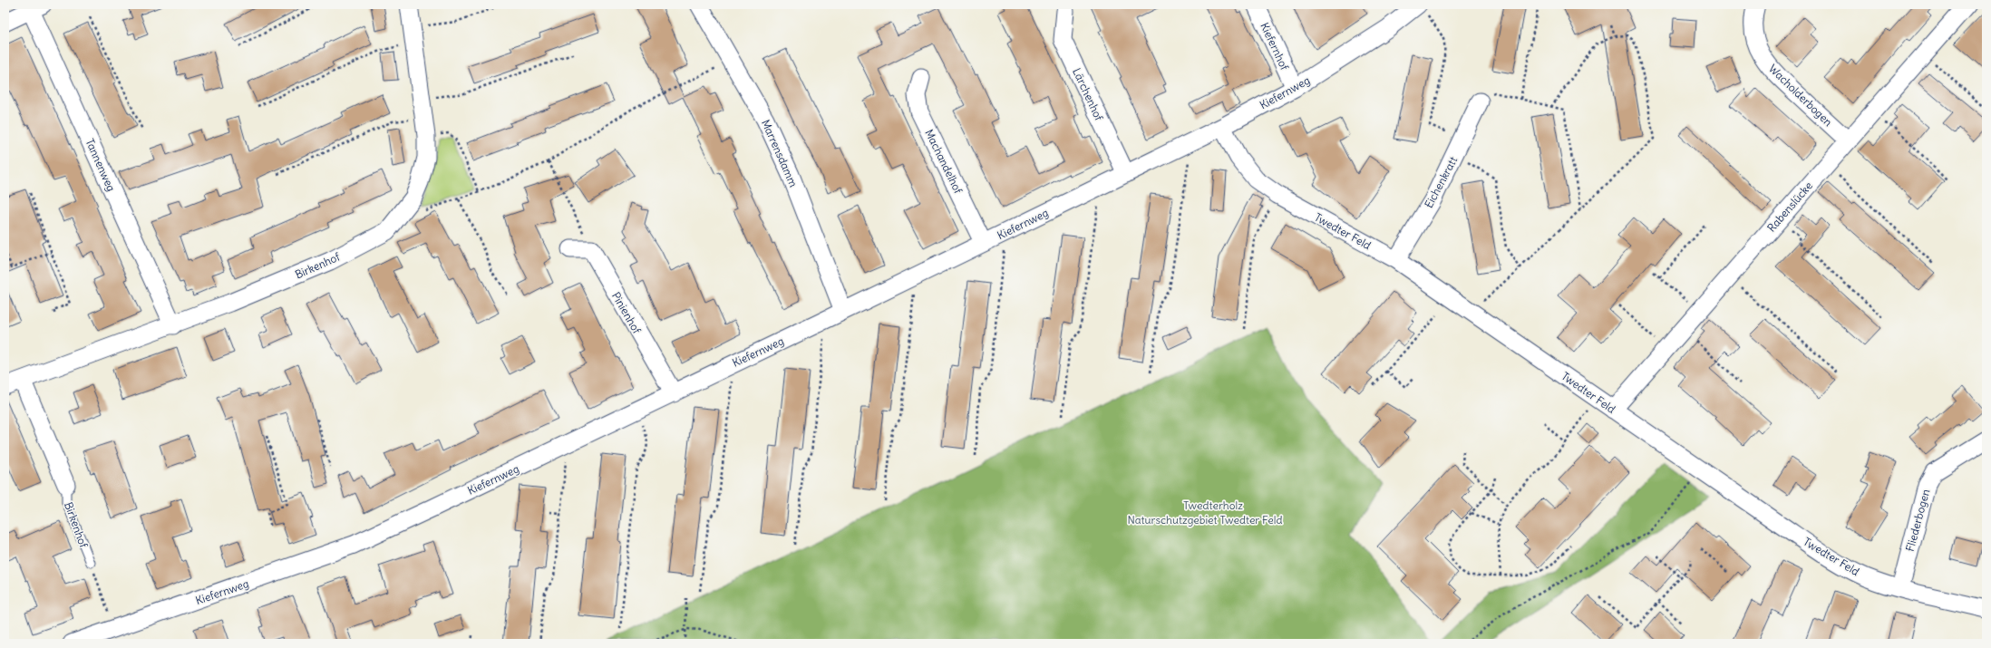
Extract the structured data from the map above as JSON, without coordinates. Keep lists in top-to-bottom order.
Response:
{
  "streets": {
    "street": [
      "Kiefernhof",
      "Kiefernweg",
      "Lärchenhof",
      "Wacholderbogen",
      "Marrensdamm",
      "Machandelhof",
      "Tannenweg",
      "Eichenkratt",
      "Rabenslücke",
      "Twedter Feld",
      "Birkenhof",
      "Pinienhof",
      "Fliederbogen"
    ]
  },
  "crossings": [
    ["Kiefernhof", "Kiefernweg"],
    ["Kiefernweg", "Lärchenhof"],
    ["Kiefernweg", "Marrensdamm"],
    ["Kiefernweg", "Machandelhof"],
    ["Kiefernweg", "Twedter Feld"],
    ["Kiefernweg", "Pinienhof"],
    ["Wacholderbogen", "Rabenslücke"],
    ["Tannenweg", "Birkenhof"],
    ["Eichenkratt", "Twedter Feld"],
    ["Rabenslücke", "Twedter Feld"],
    ["Twedter Feld", "Fliederbogen"]
  ],
  "parks": ["Twedterholz", "Naturschutzgebiet Twedter Feld"]
}
